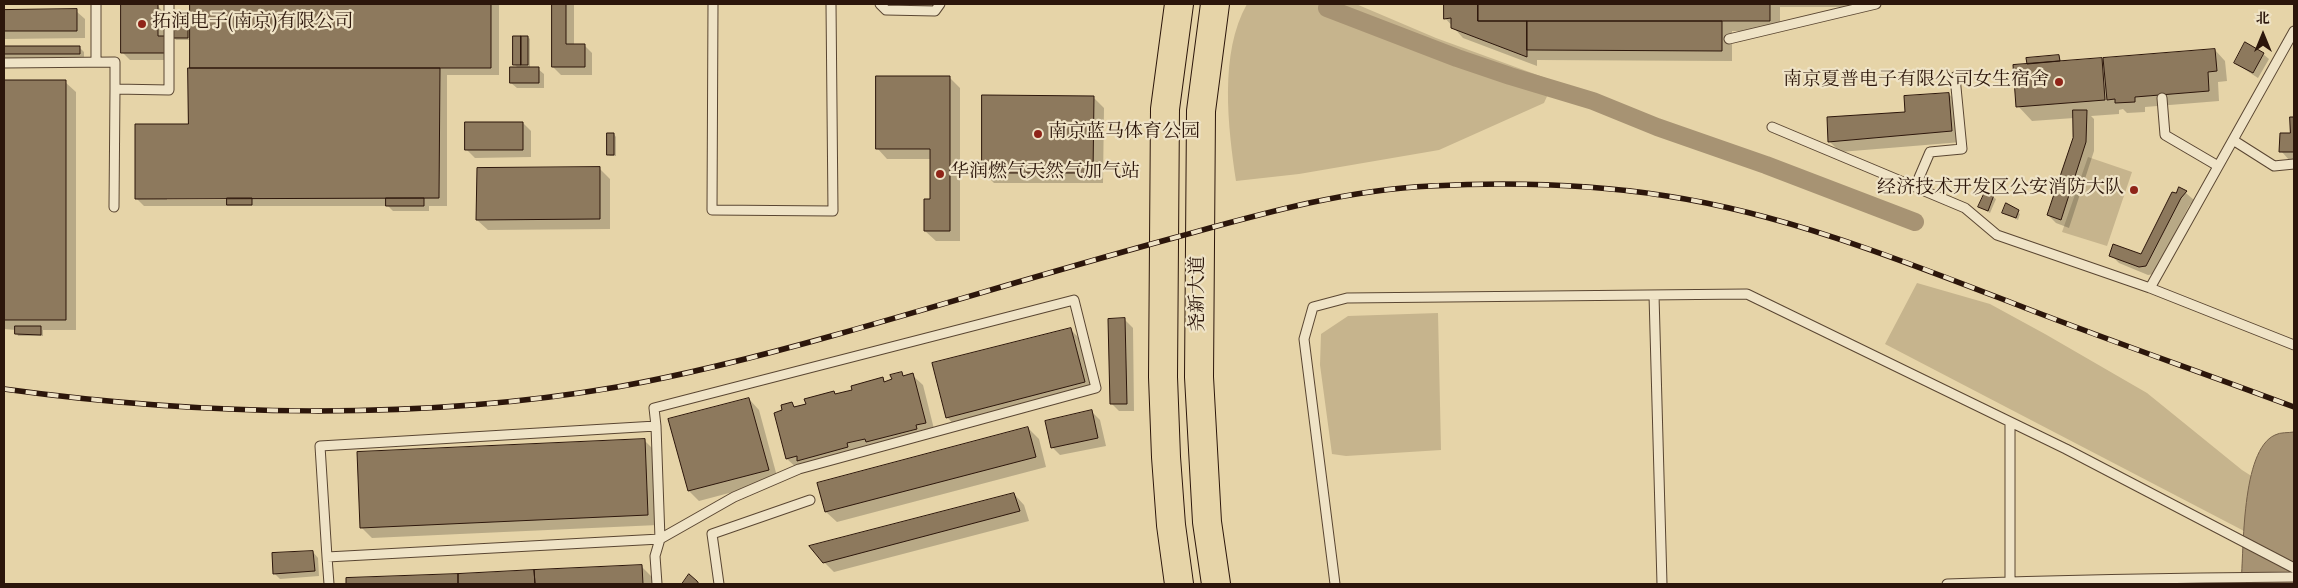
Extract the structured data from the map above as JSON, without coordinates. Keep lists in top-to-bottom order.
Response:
{
  "streets": {
    "main road": ["尧新大道"]
  },
  "places": [
    "拓润电子(南京)有限公司",
    "南京夏普电子有限公司女生宿舍",
    "南京蓝马体育公园",
    "华润燃气天然气加气站",
    "经济技术开发区公安消防大队"
  ],
  "north": "top"
}
